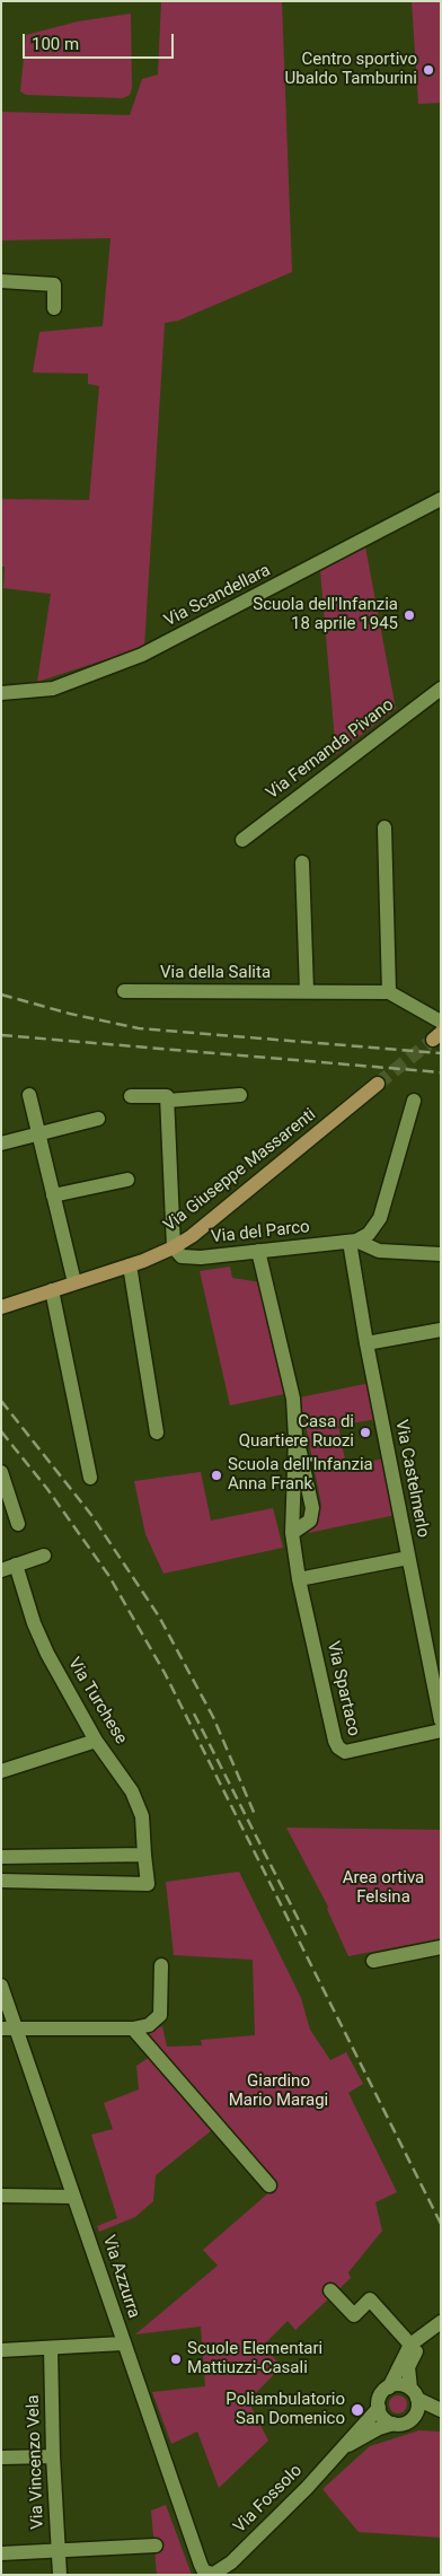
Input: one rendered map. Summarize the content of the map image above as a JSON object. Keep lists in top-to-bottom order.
{
  "streets": {
    "main road": ["Via Giuseppe Massarenti"],
    "street": [
      "Via Scandellara",
      "Via Fernanda Pivano",
      "Via della Salita",
      "Via del Parco",
      "Via Castelmerlo",
      "Via Spartaco",
      "Via Turchese",
      "Via Azzurra",
      "Via Vincenzo Vela",
      "Via Fossolo"
    ]
  },
  "crossings": [
    ["Via Giuseppe Massarenti", "Via del Parco"],
    ["Via del Parco", "Via Castelmerlo"],
    ["Via del Parco", "Via Spartaco"],
    ["Via Azzurra", "Via Fossolo"]
  ],
  "parks": ["Area ortiva Felsina", "Giardino Mario Maragi"],
  "places": [
    "Centro sportivo Ubaldo Tamburini",
    "Scuola dell'Infanzia 18 aprile 1945",
    "Casa di Quartiere Ruozi",
    "Scuola dell'Infanzia Anna Frank",
    "Scuole Elementari Mattiuzzi-Casali",
    "Poliambulatorio San Domenico"
  ],
  "scale_bar": "100 m"
}
